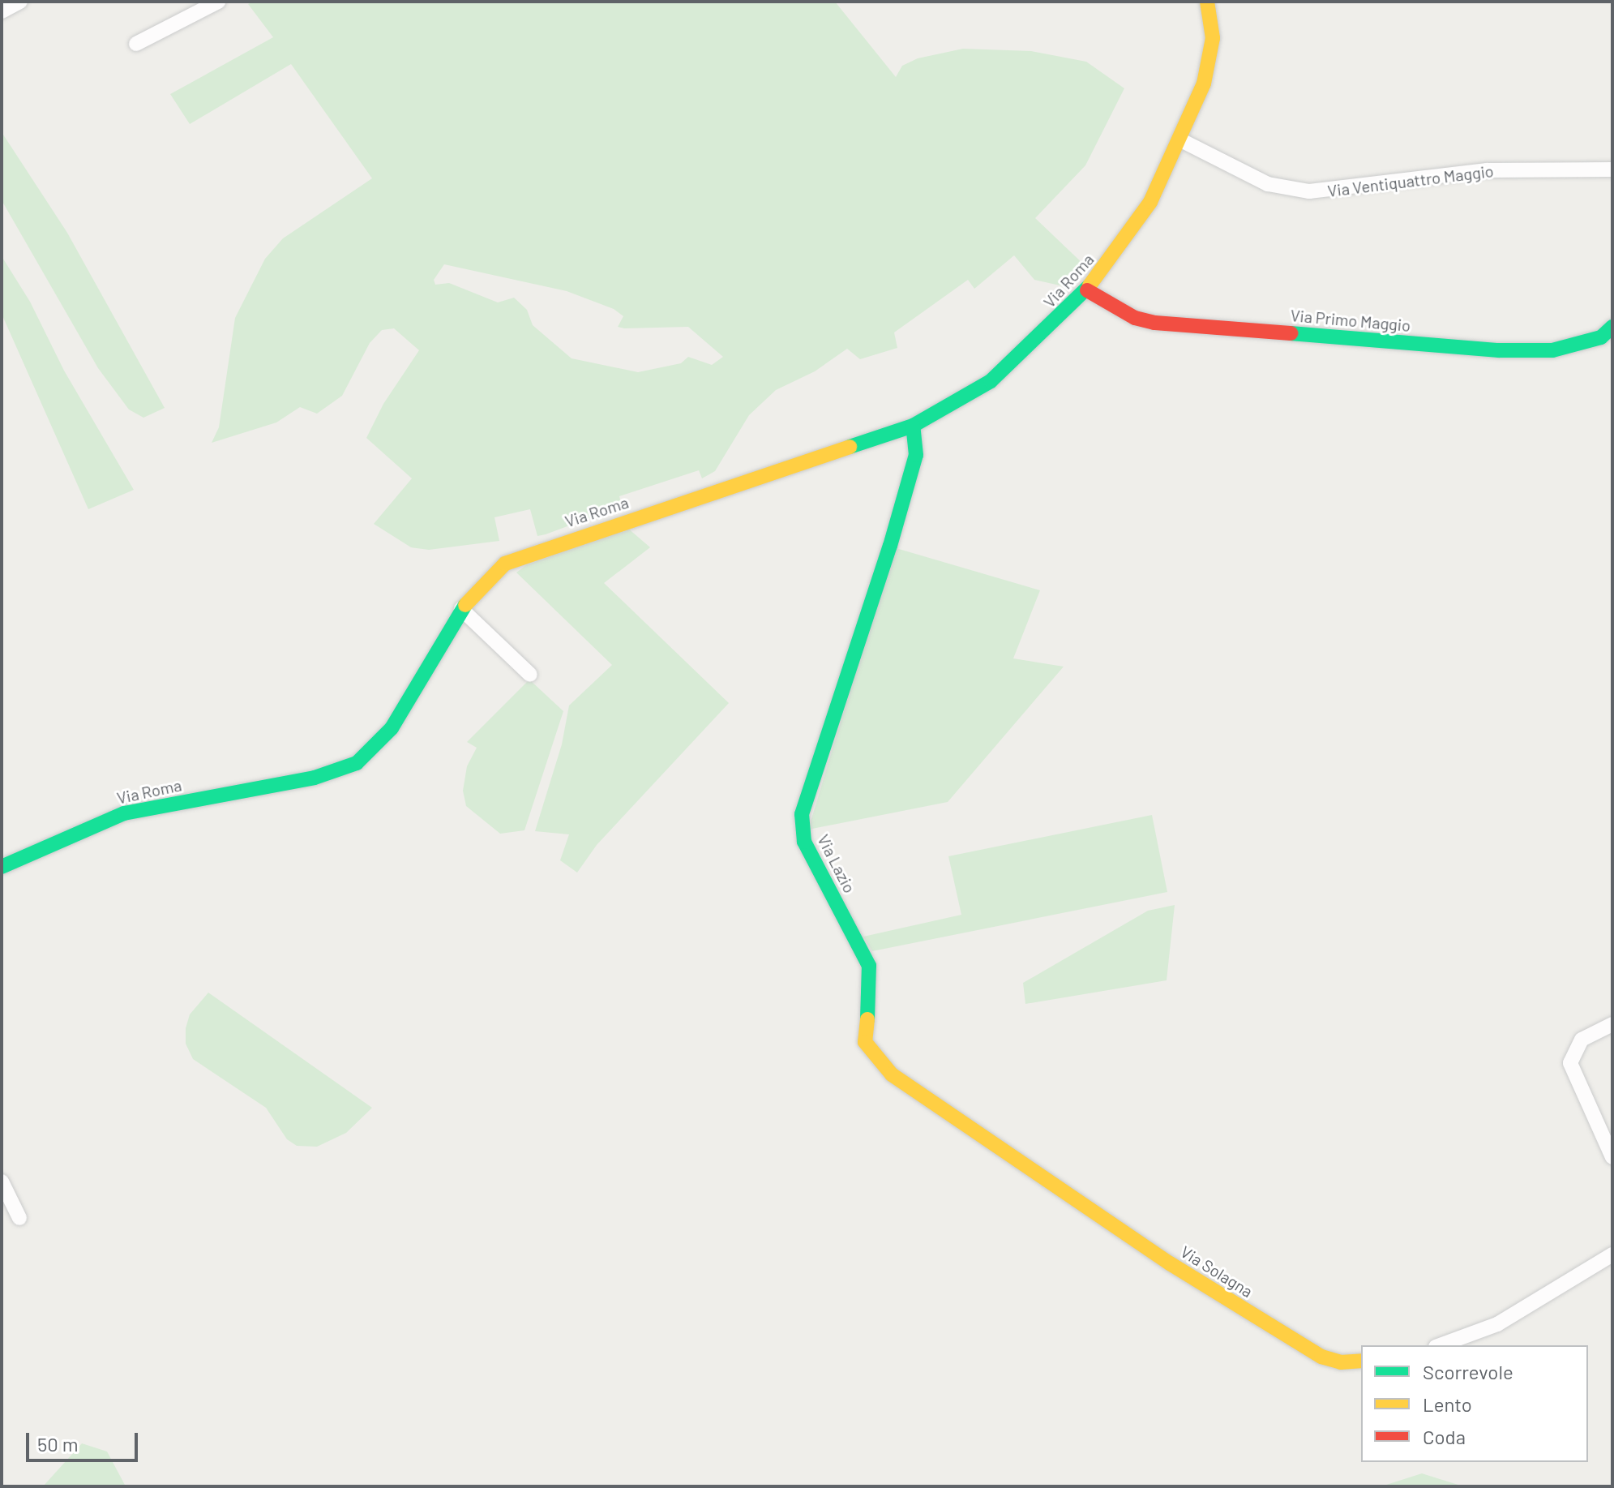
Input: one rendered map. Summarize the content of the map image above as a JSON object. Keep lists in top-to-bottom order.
{
  "streets": {
    "street": [
      "Via Ventiquattro Maggio",
      "Via Roma",
      "Via Primo Maggio",
      "Via Lazio",
      "Via Solagna"
    ]
  },
  "crossings": [
    ["Via Ventiquattro Maggio", "Via Roma"],
    ["Via Roma", "Via Primo Maggio"],
    ["Via Roma", "Via Lazio"],
    ["Via Lazio", "Via Solagna"]
  ],
  "legend": ["Scorrevole", "Lento", "Coda"],
  "scale_bar": "50 m"
}
